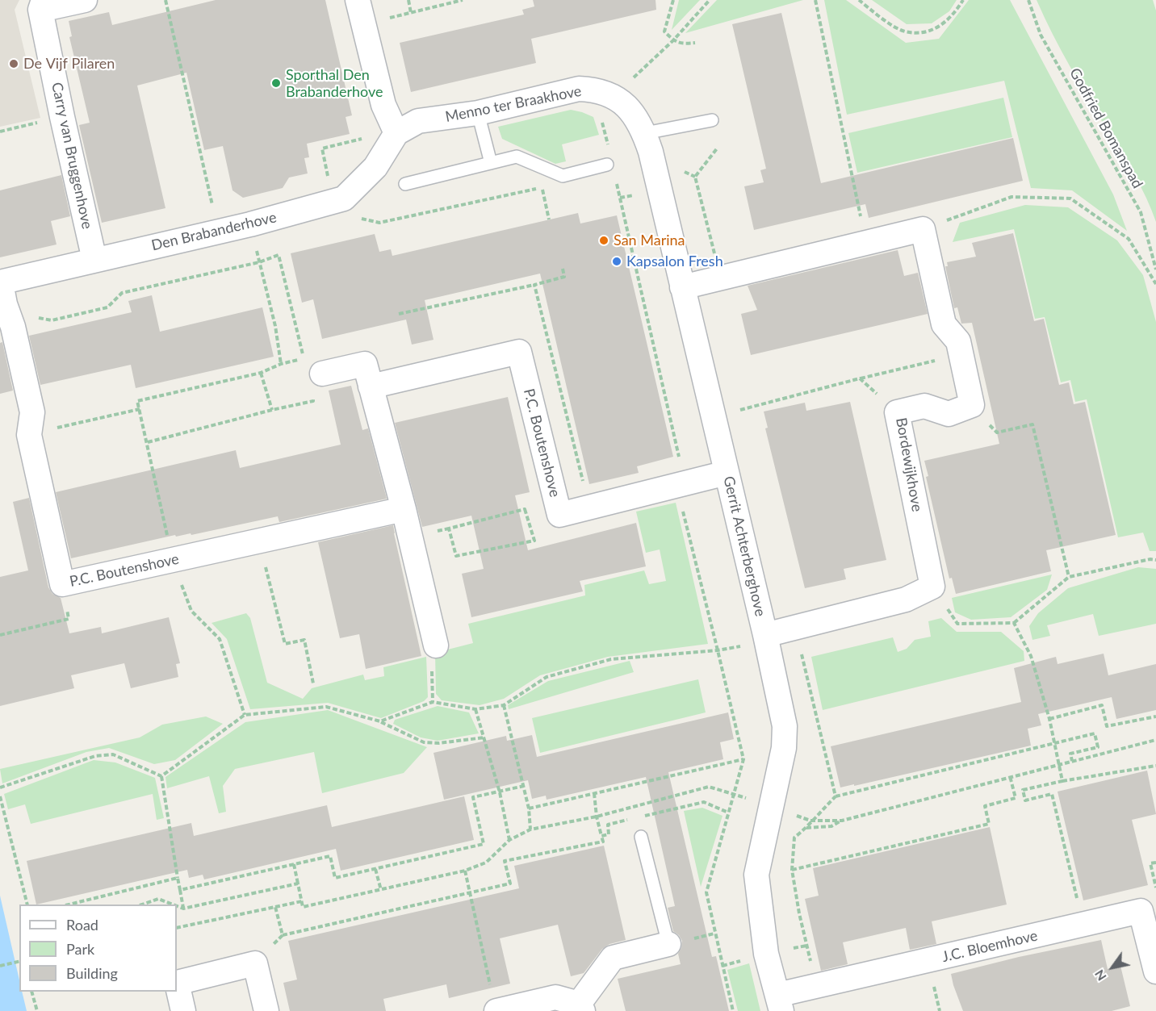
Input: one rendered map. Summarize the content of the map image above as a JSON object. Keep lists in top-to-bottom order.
{
  "streets": {
    "street": [
      "Menno ter Braakhove",
      "Carry van Bruggenhove",
      "Den Brabanderhove",
      "P.C. Boutenshove",
      "Bordewijkhove",
      "Gerrit Achterberghove",
      "J.C. Bloemhove"
    ],
    "path": ["Godfried Bomanspad"]
  },
  "crossings": [
    ["Menno ter Braakhove", "Den Brabanderhove"],
    ["Menno ter Braakhove", "Gerrit Achterberghove"],
    ["Carry van Bruggenhove", "Den Brabanderhove"],
    ["Den Brabanderhove", "P.C. Boutenshove"],
    ["P.C. Boutenshove", "Gerrit Achterberghove"],
    ["Gerrit Achterberghove", "J.C. Bloemhove"]
  ],
  "places": [
    "De Vijf Pilaren",
    "Sporthal Den Brabanderhove",
    "San Marina",
    "Kapsalon Fresh"
  ],
  "legend": ["Road", "Park", "Building"],
  "north": "bottom left"
}
